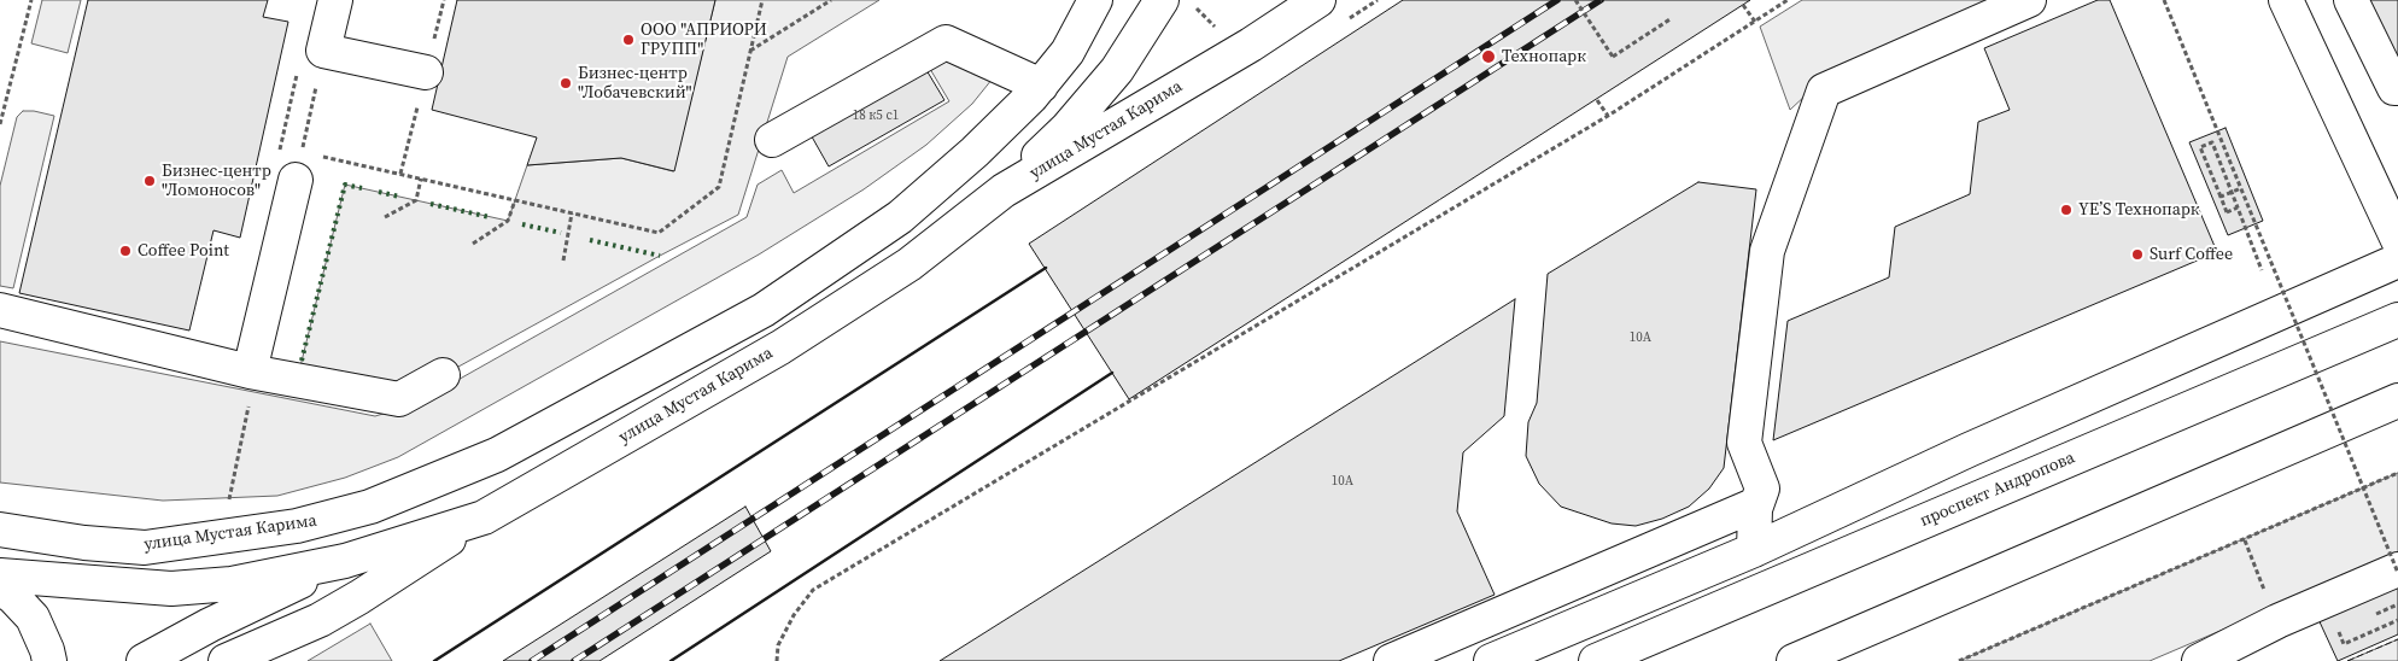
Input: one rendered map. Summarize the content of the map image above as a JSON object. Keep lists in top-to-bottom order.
{
  "streets": {
    "street": ["улица Мустая Карима", "проспект Андропова"]
  },
  "places": [
    "ООО \"АПРИОРИ ГРУПП\"",
    "Технопарк",
    "Бизнес-центр \"Лобачевский\"",
    "Бизнес-центр \"Ломоносов\"",
    "YE’S Технопарк",
    "Coffee Point",
    "Surf Coffee"
  ],
  "house_numbers": ["18 к5 с1", "10А", "10А"]
}
